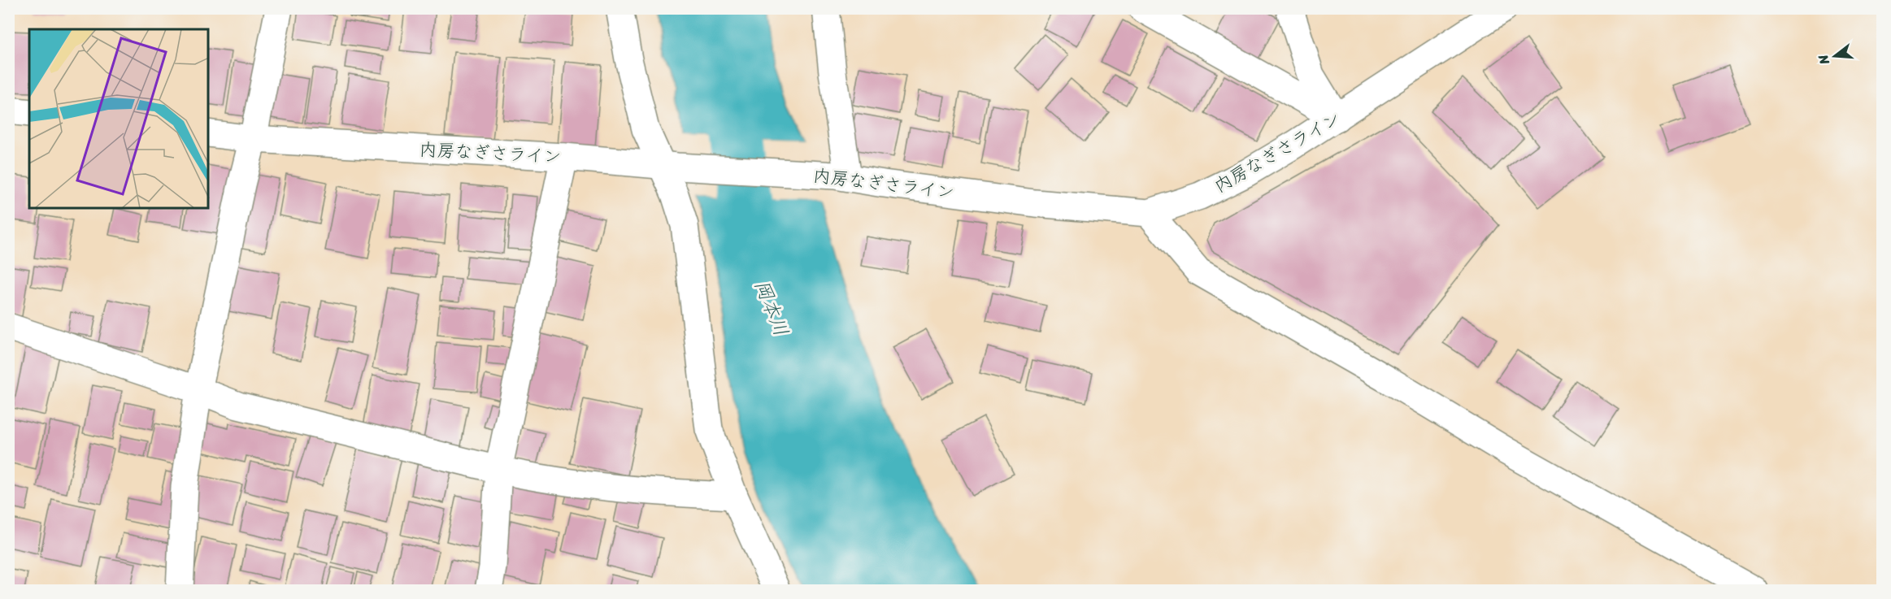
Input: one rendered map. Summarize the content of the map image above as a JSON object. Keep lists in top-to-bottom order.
{
  "streets": {
    "main road": ["内房なぎさライン"]
  },
  "water": ["岡本川"],
  "north": "left"
}
